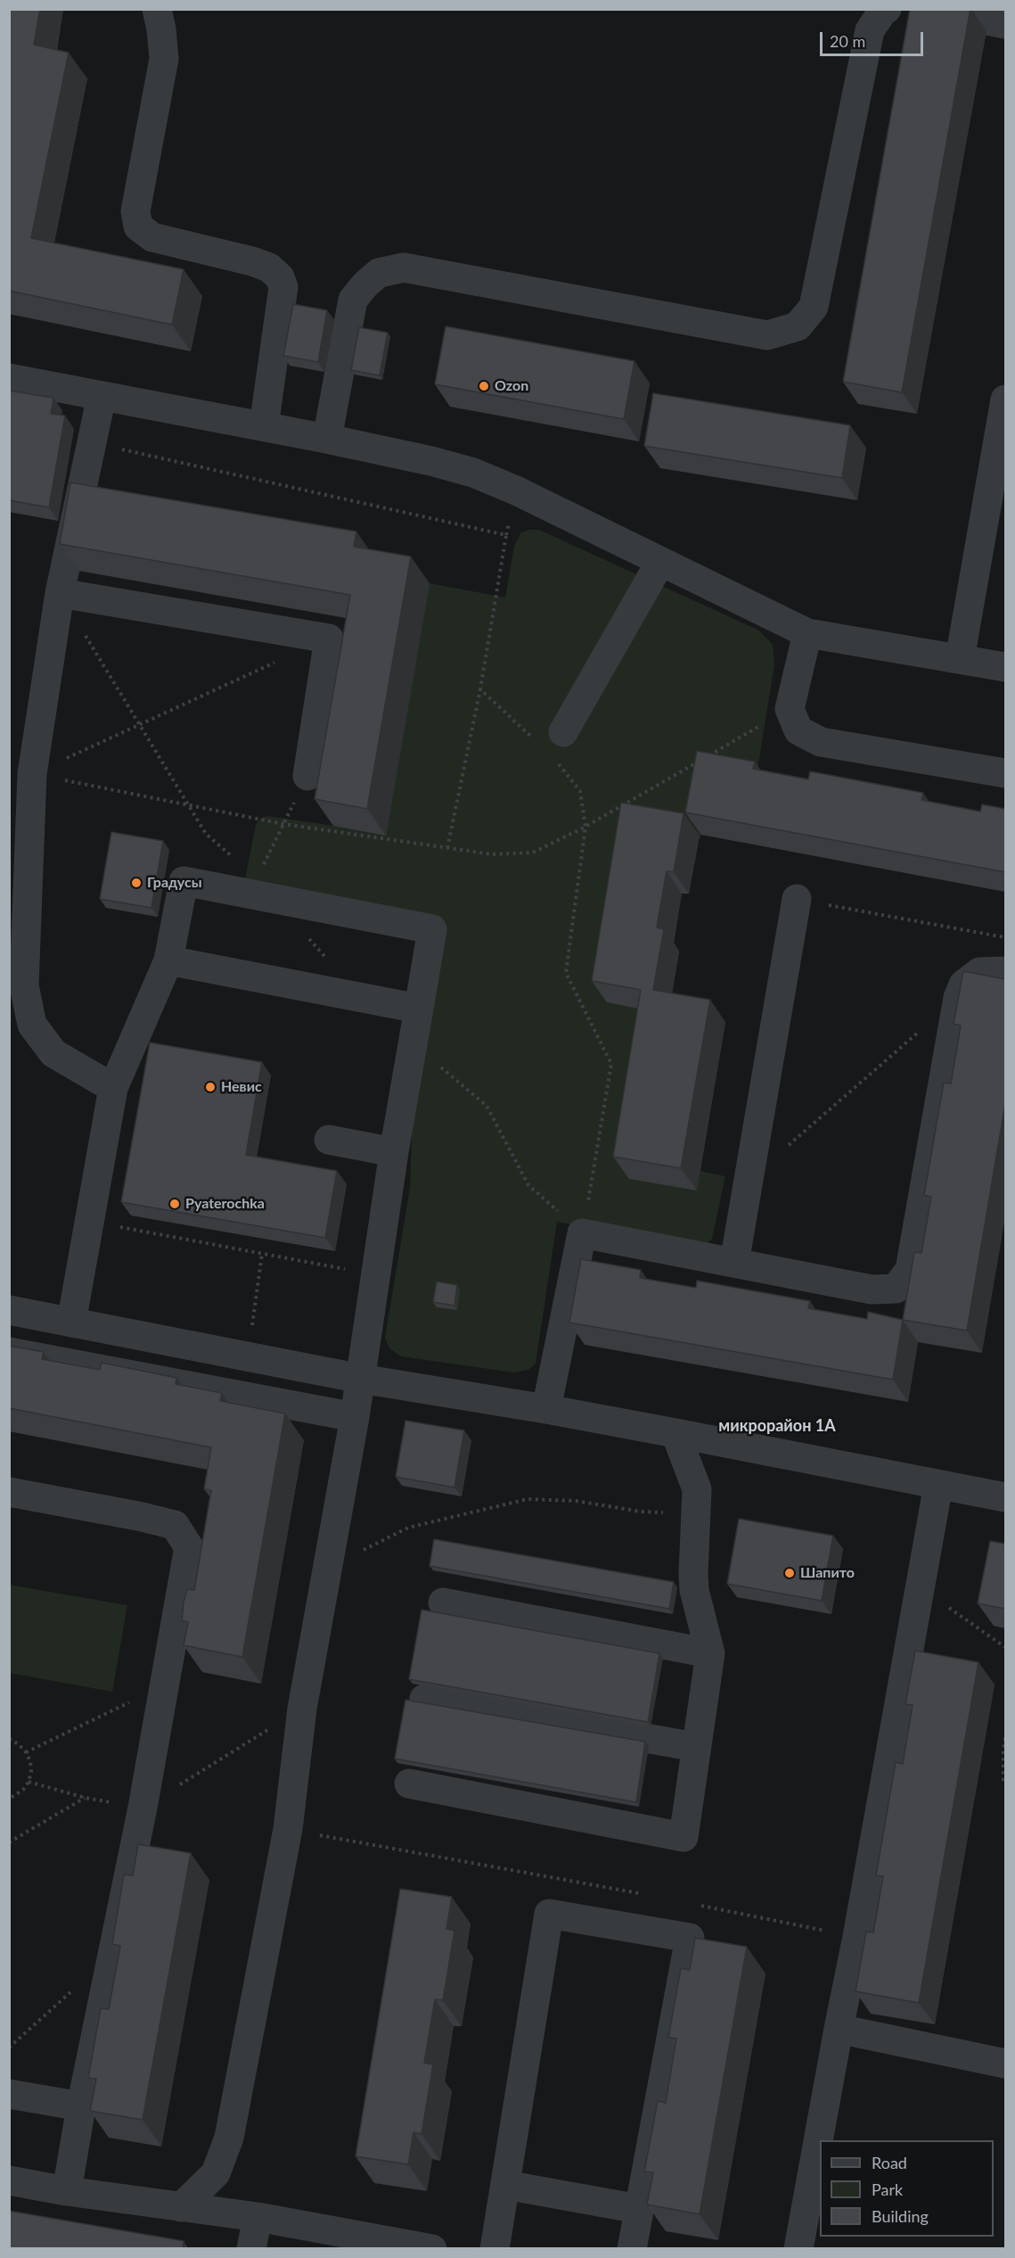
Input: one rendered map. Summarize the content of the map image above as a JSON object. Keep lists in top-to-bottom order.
{
  "districts": ["микрорайон 1А"],
  "places": [
    "Ozon",
    "Градусы",
    "Невис",
    "Pyaterochka",
    "Шапито"
  ],
  "legend": ["Road", "Park", "Building"],
  "scale_bar": "20 m"
}
